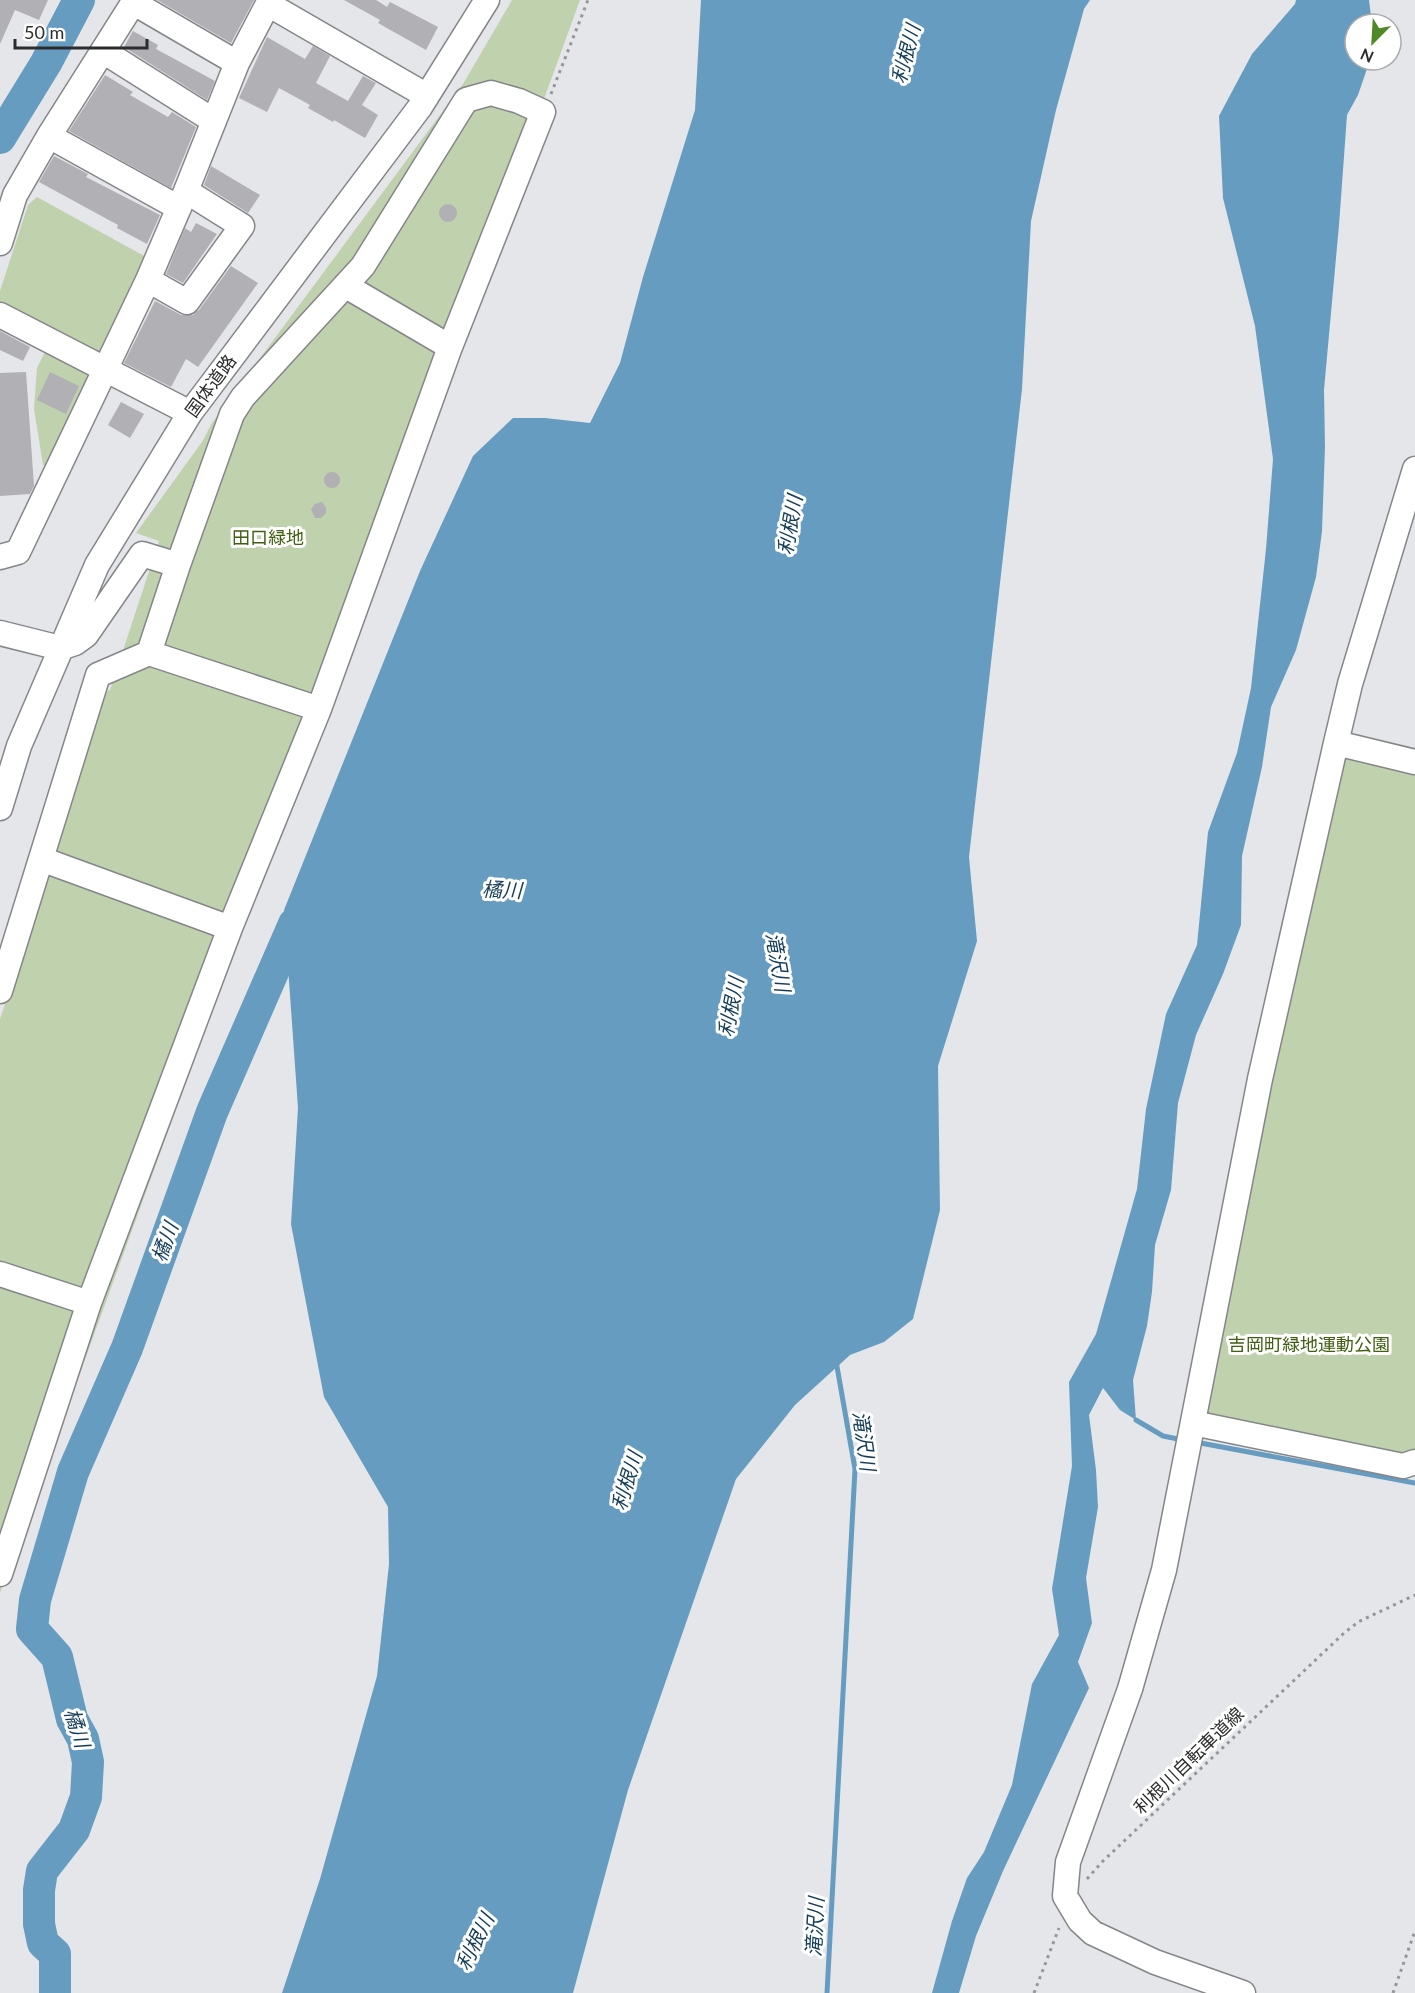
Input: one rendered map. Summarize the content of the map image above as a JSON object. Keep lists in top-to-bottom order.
{
  "streets": {
    "street": ["国体道路"],
    "path": ["利根川自転車道線"]
  },
  "water": ["利根川", "橘川", "滝沢川"],
  "parks": ["田口緑地", "吉岡町緑地運動公園"],
  "scale_bar": "50 m",
  "north": "bottom left"
}
